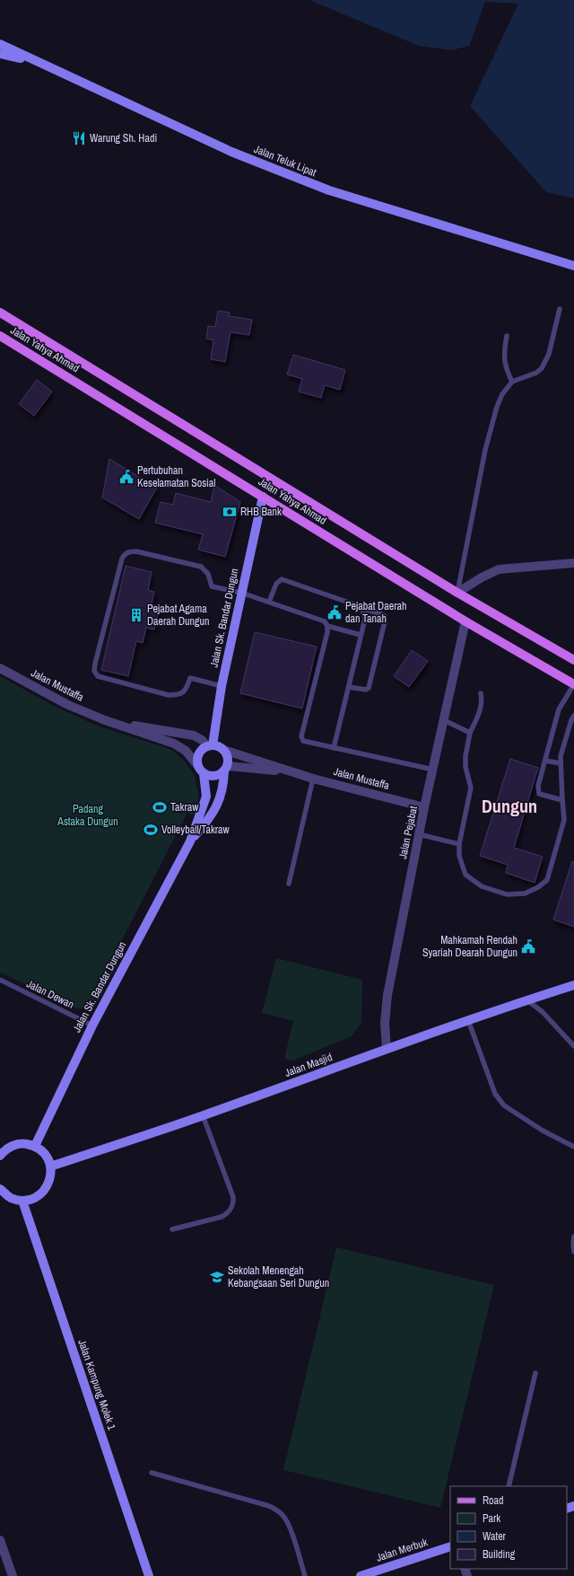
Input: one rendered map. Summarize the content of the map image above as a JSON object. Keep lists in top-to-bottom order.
{
  "streets": {
    "main road": ["Jalan Yahya Ahmad"],
    "street": [
      "Jalan Teluk Lipat",
      "Jalan Sk. Bandar Dungun",
      "Jalan Mustaffa",
      "Jalan Pejabat",
      "Jalan Masjid",
      "Jalan Kampung Molek 1",
      "Jalan Merbuk"
    ],
    "lane": ["Jalan Dewan"]
  },
  "crossings": [
    ["Jalan Yahya Ahmad", "Jalan Sk. Bandar Dungun"],
    ["Jalan Yahya Ahmad", "Jalan Pejabat"],
    ["Jalan Sk. Bandar Dungun", "Jalan Mustaffa"],
    ["Jalan Sk. Bandar Dungun", "Jalan Dewan"],
    ["Jalan Mustaffa", "Jalan Pejabat"],
    ["Jalan Pejabat", "Jalan Masjid"]
  ],
  "districts": ["Dungun"],
  "parks": ["Padang Astaka Dungun"],
  "places": {
    "restaurant": ["Warung Sh. Hadi"],
    "public building": ["Pertubuhan Keselamatan Sosial", "Pejabat Daerah dan Tanah", "Mahkamah Rendah Syariah Dearah Dungun"],
    "bank": ["RHB Bank"],
    "building": ["Pejabat Agama Daerah Dungun"],
    "sports": ["Takraw", "Volleyball/Takraw"],
    "school or university": ["Sekolah Menengah Kebangsaan Seri Dungun"]
  },
  "legend": [
    "Road",
    "Park",
    "Water",
    "Building"
  ]
}
